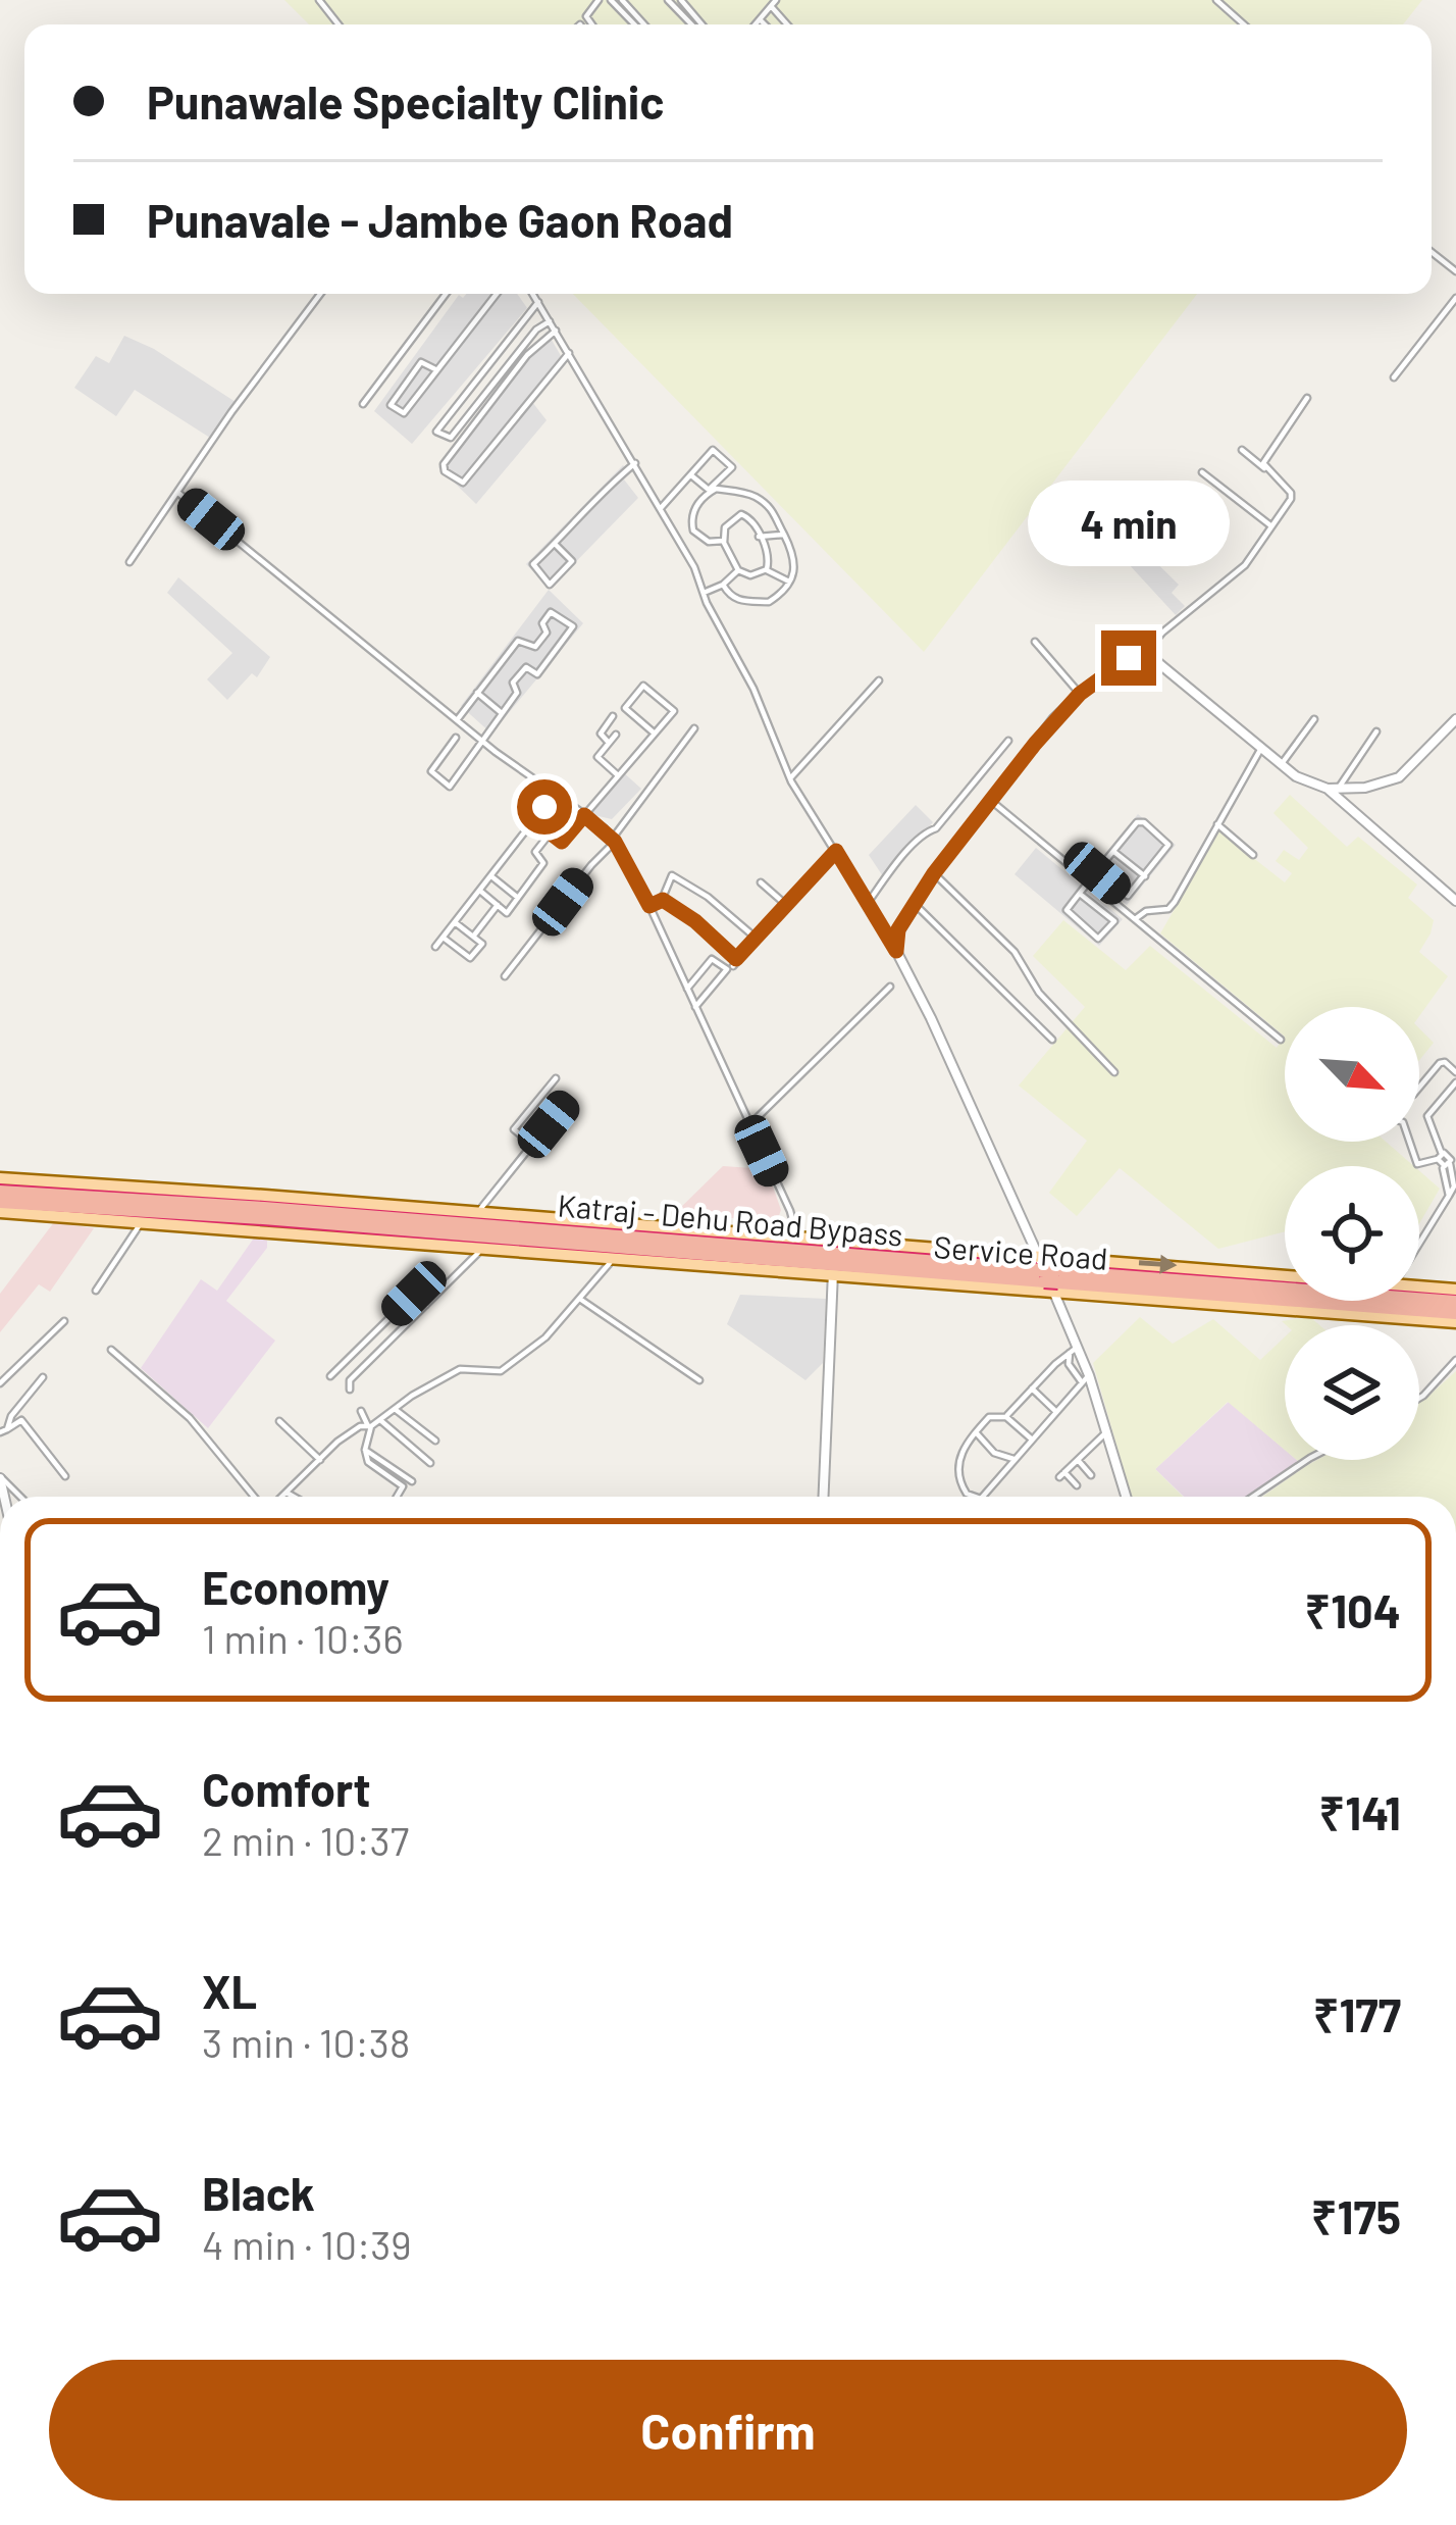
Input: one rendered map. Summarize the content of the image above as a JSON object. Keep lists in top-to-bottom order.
{
  "streets": {
    "highway": ["Katraj - Dehu Road Bypass"],
    "main road": ["Service Road"]
  },
  "crossings": [
    ["Katraj - Dehu Road Bypass", "Service Road"]
  ],
  "north": "bottom right",
  "page": {
    "banner": ["Punawale Specialty Clinic", "Punavale - Jambe Gaon Road"],
    "bubble": "4 min",
    "list": [
      {
        "name": "Economy",
        "note": "1 min · 10:36",
        "value": "₹104"
      },
      {
        "name": "Comfort",
        "note": "2 min · 10:37",
        "value": "₹141"
      },
      {
        "name": "XL",
        "note": "3 min · 10:38",
        "value": "₹177"
      },
      {
        "name": "Black",
        "note": "4 min · 10:39",
        "value": "₹175"
      }
    ],
    "buttons": "Confirm"
  }
}
